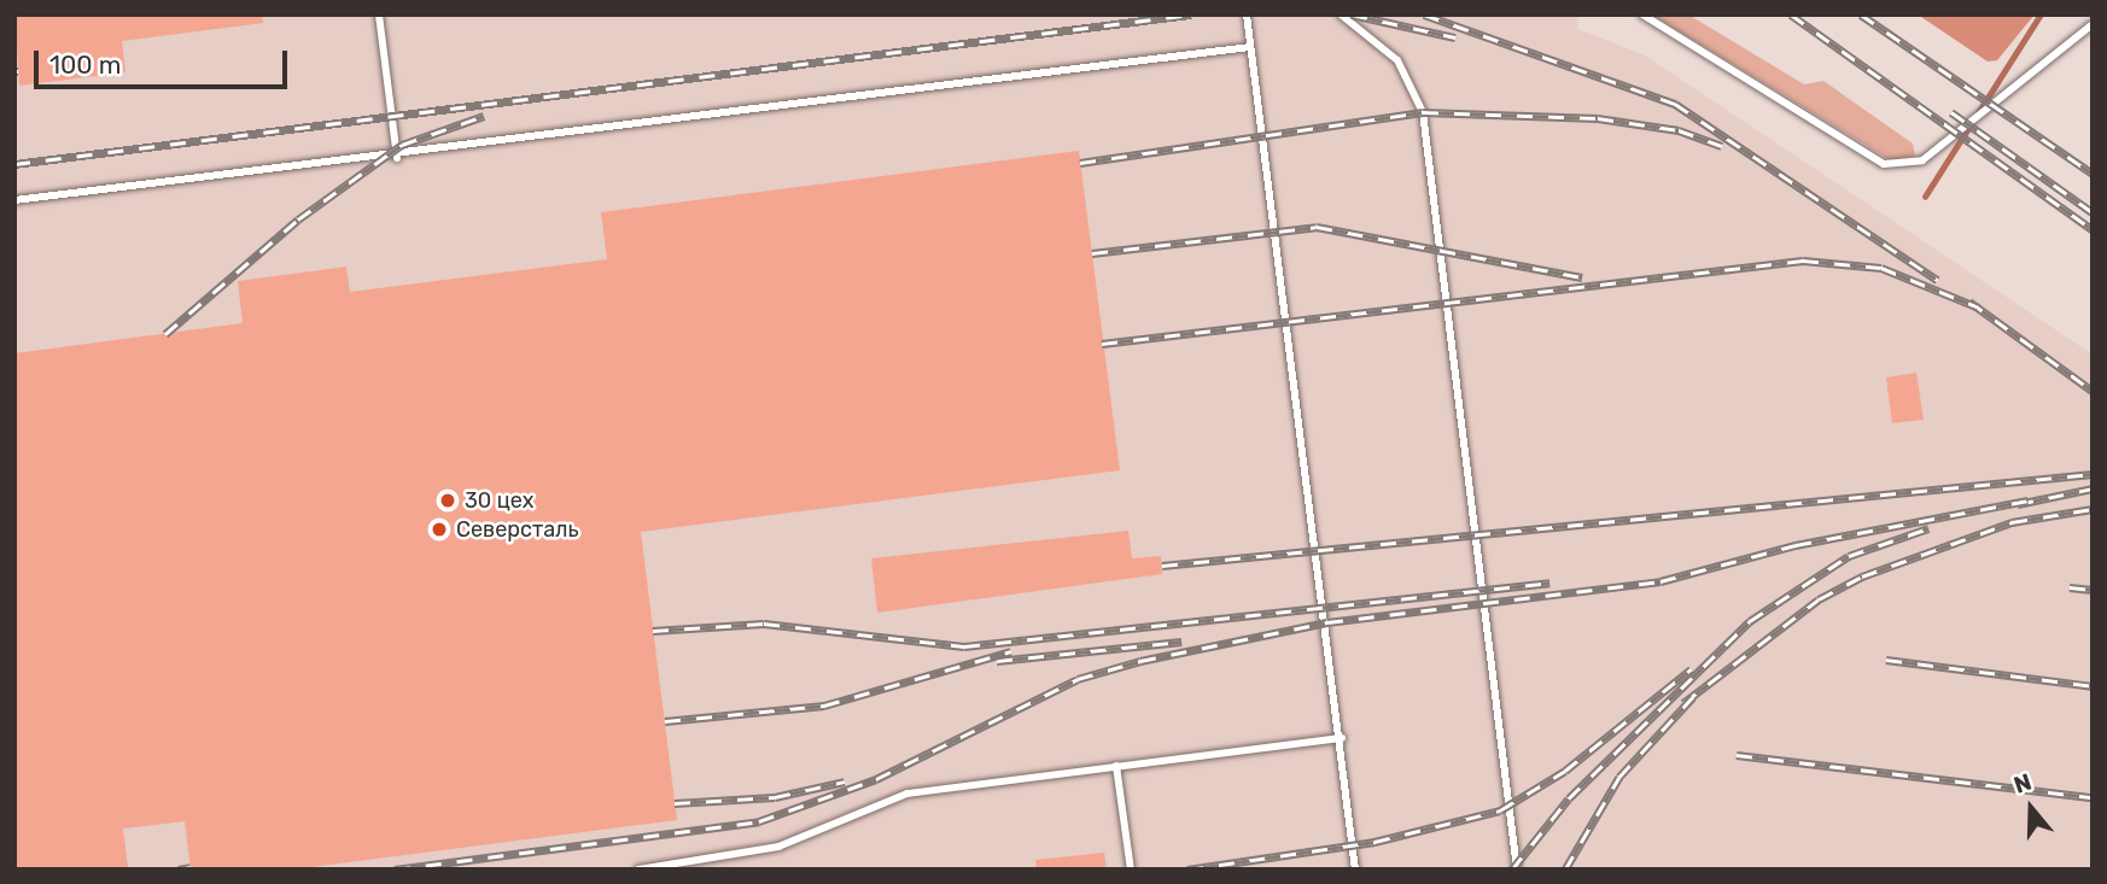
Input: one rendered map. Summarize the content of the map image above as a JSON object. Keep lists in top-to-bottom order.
{
  "places": ["30 цех", "Северсталь"],
  "scale_bar": "100 m",
  "north": "top"
}
